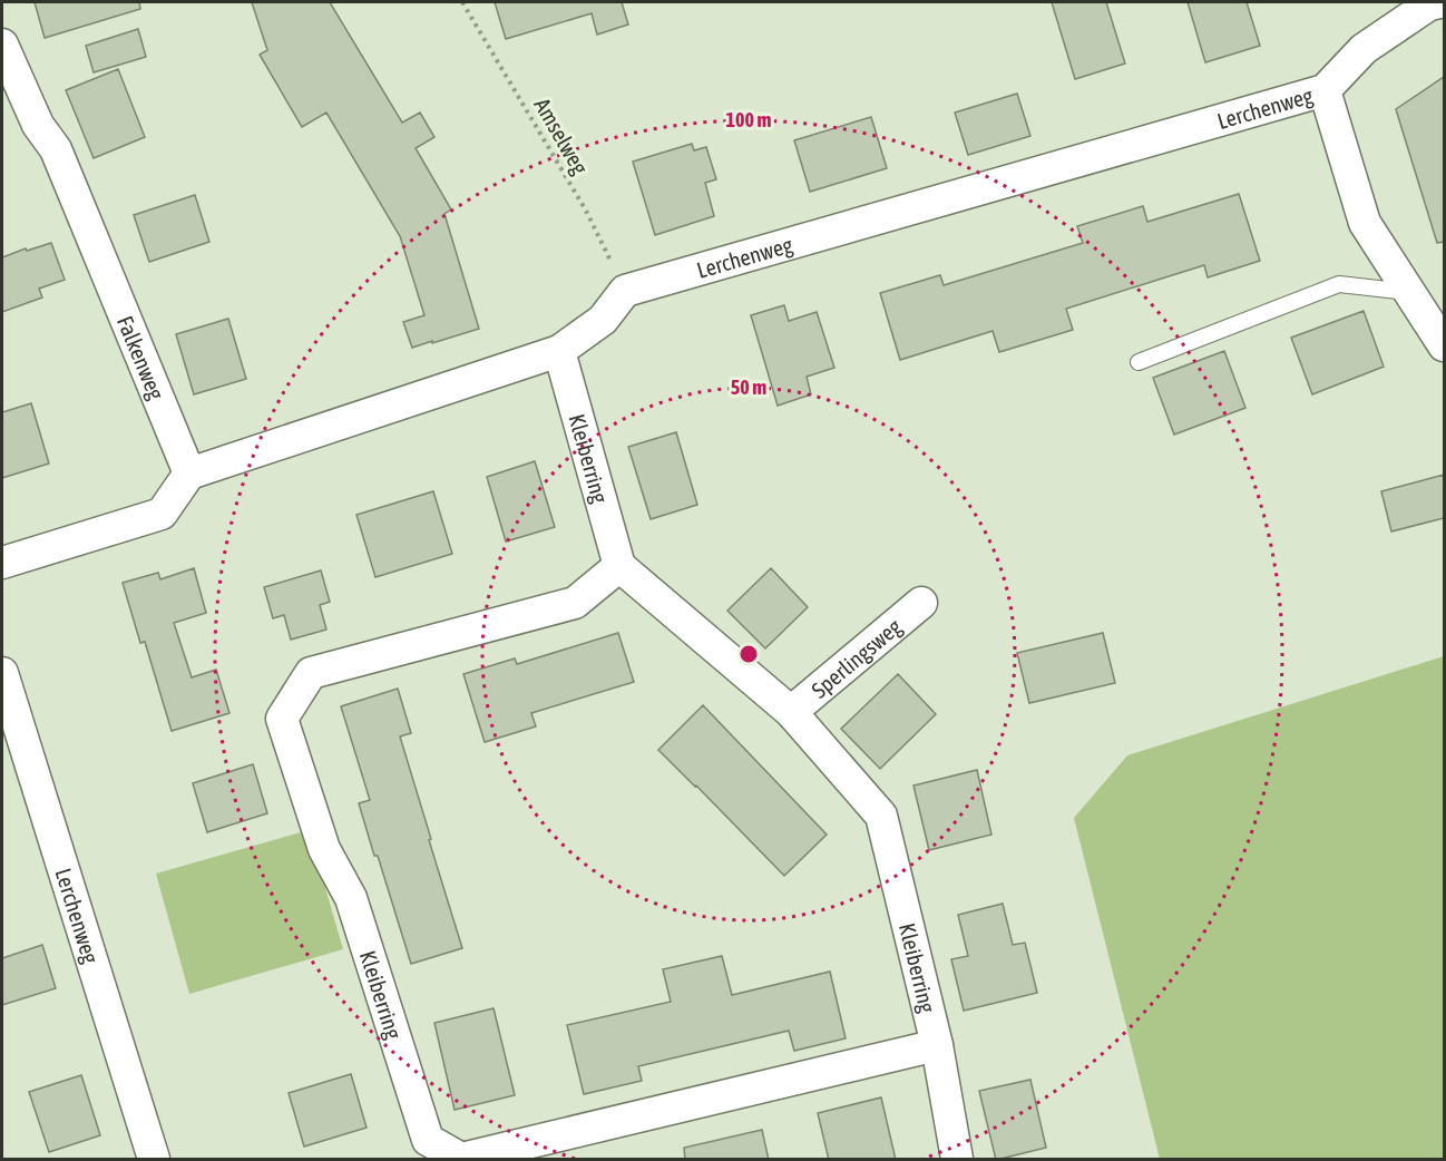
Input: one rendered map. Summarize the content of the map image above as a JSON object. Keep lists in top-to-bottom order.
{
  "streets": {
    "street": [
      "Lerchenweg",
      "Falkenweg",
      "Kleiberring",
      "Sperlingsweg"
    ],
    "path": ["Amselweg"]
  },
  "crossings": [
    ["Lerchenweg", "Amselweg"],
    ["Kleiberring", "Sperlingsweg"]
  ],
  "rings": ["100 m", "50 m"]
}
